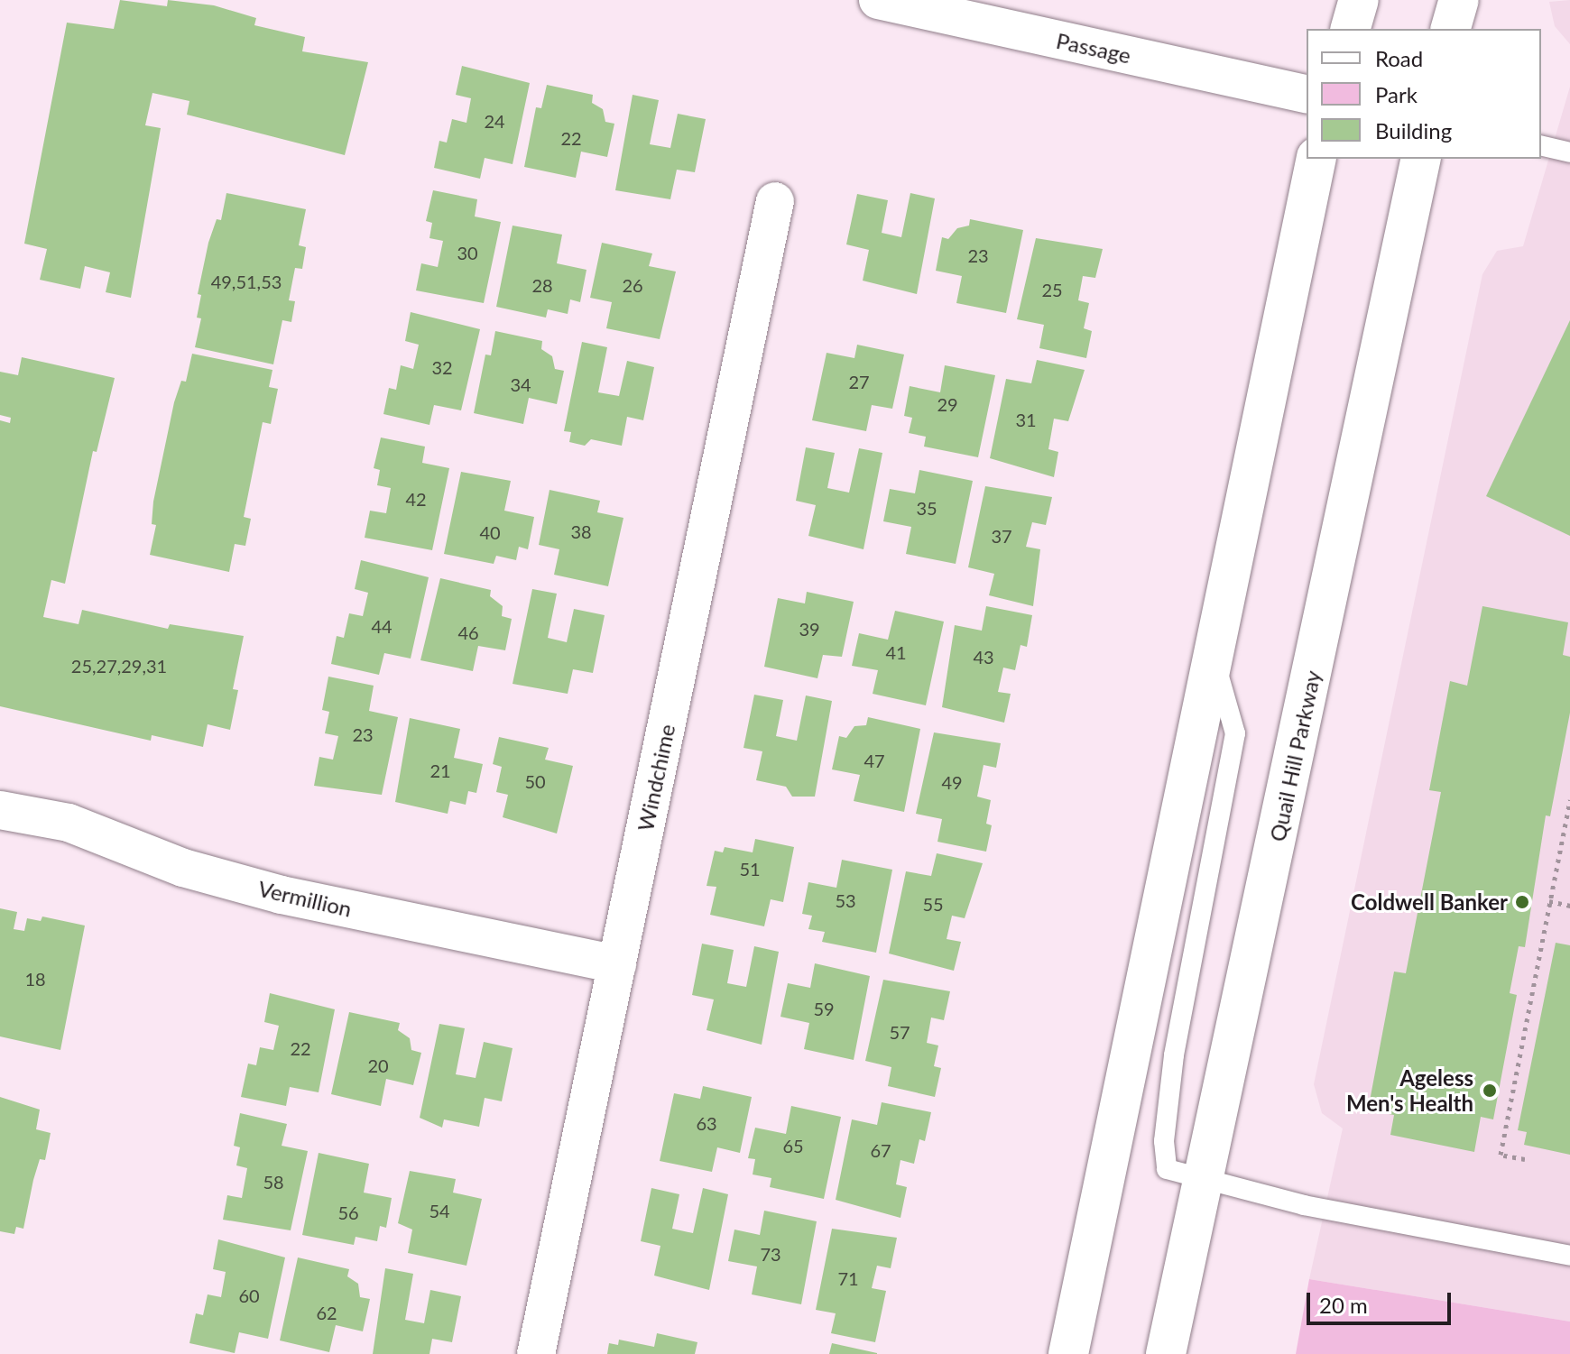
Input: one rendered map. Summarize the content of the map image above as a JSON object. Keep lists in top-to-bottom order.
{
  "streets": {
    "main road": ["Quail Hill Parkway"],
    "street": ["Passage", "Windchime", "Vermillion"]
  },
  "crossings": [
    ["Windchime", "Vermillion"]
  ],
  "places": ["Coldwell Banker", "Ageless Men's Health"],
  "house_numbers": [
    "24",
    "22",
    "30",
    "23",
    "49,51,53",
    "28",
    "26",
    "25",
    "32",
    "27",
    "34",
    "29",
    "31",
    "42",
    "35",
    "38",
    "40",
    "37",
    "44",
    "39",
    "46",
    "41",
    "43",
    "25,27,29,31",
    "23",
    "47",
    "21",
    "50",
    "49",
    "51",
    "53",
    "55",
    "18",
    "59",
    "57",
    "22",
    "20",
    "63",
    "65",
    "67",
    "58",
    "54",
    "56",
    "73",
    "71",
    "60",
    "62"
  ],
  "legend": ["Road", "Park", "Building"],
  "scale_bar": "20 m"
}
